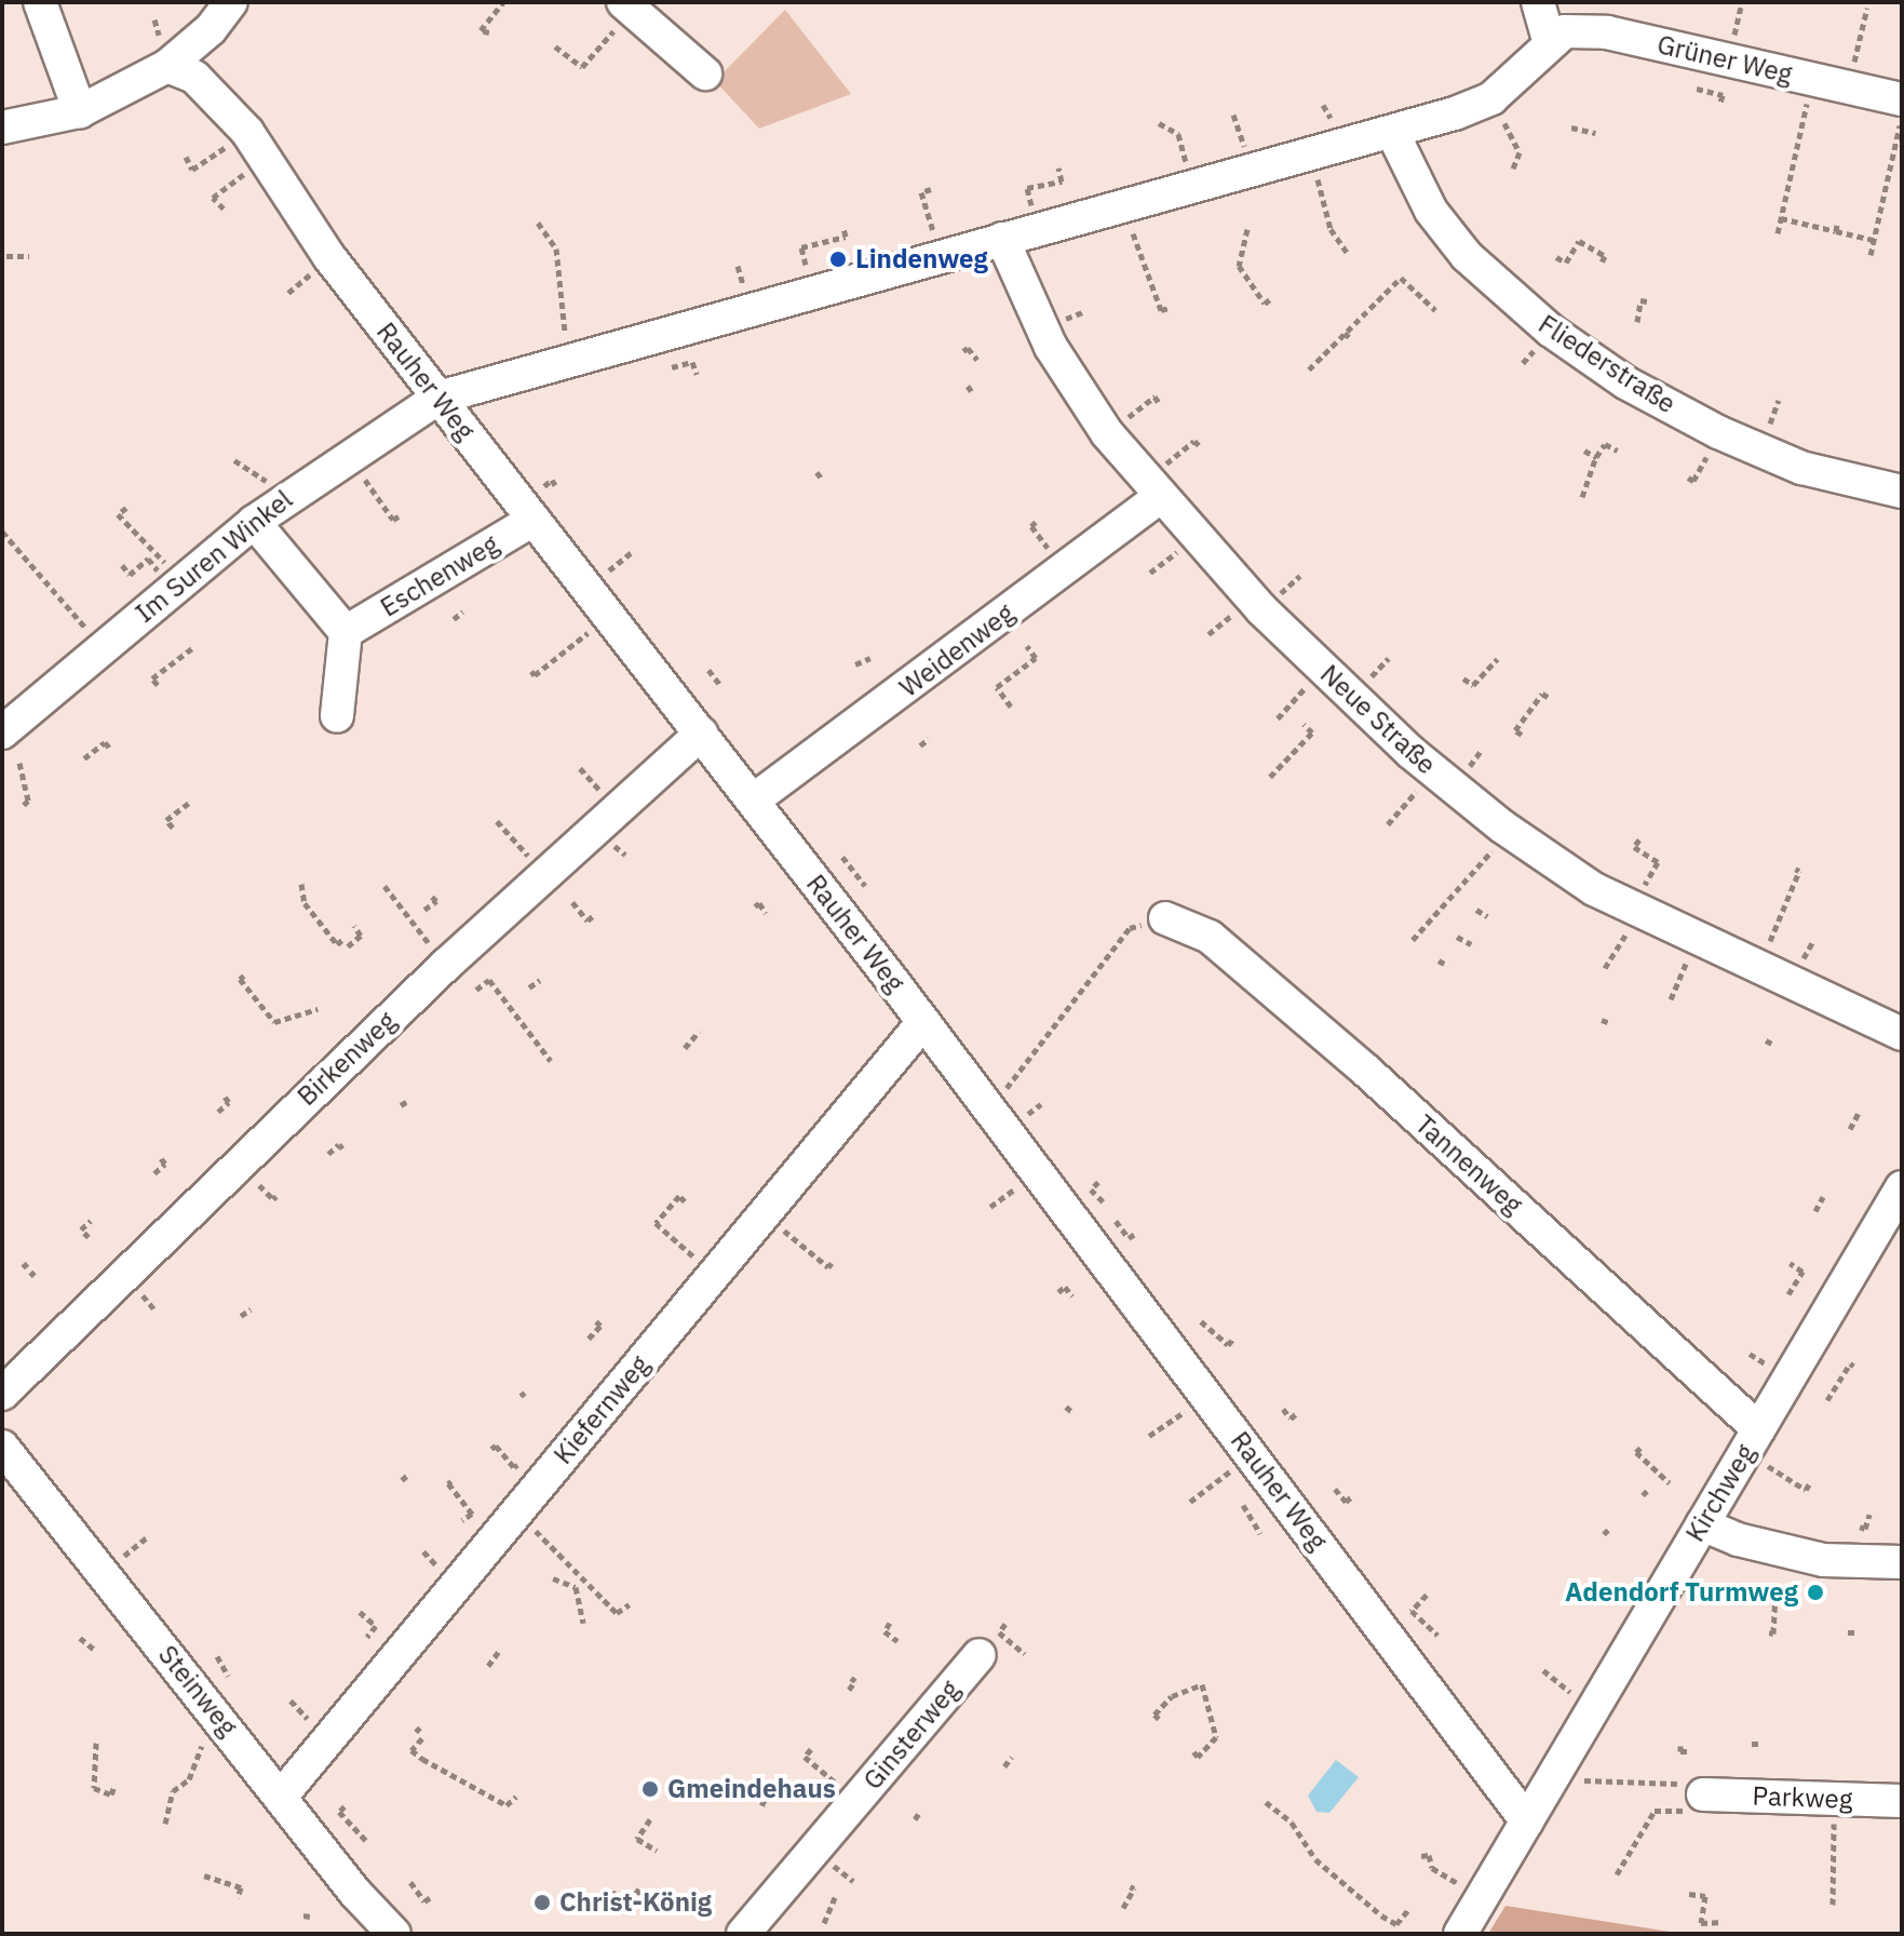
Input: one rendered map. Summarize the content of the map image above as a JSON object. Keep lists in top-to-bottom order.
{
  "streets": {
    "street": [
      "Grüner Weg",
      "Fliederstraße",
      "Rauher Weg",
      "Im Suren Winkel",
      "Eschenweg",
      "Weidenweg",
      "Neue Straße",
      "Birkenweg",
      "Tannenweg",
      "Kiefernweg",
      "Kirchweg",
      "Steinweg",
      "Ginsterweg",
      "Parkweg"
    ]
  },
  "crossings": [
    ["Rauher Weg", "Im Suren Winkel"],
    ["Rauher Weg", "Eschenweg"],
    ["Rauher Weg", "Weidenweg"],
    ["Rauher Weg", "Birkenweg"],
    ["Rauher Weg", "Kiefernweg"],
    ["Rauher Weg", "Kirchweg"],
    ["Weidenweg", "Neue Straße"],
    ["Tannenweg", "Kirchweg"],
    ["Kiefernweg", "Steinweg"]
  ],
  "places": [
    "Lindenweg",
    "Adendorf Turmweg",
    "Gmeindehaus",
    "Christ-König"
  ]
}
